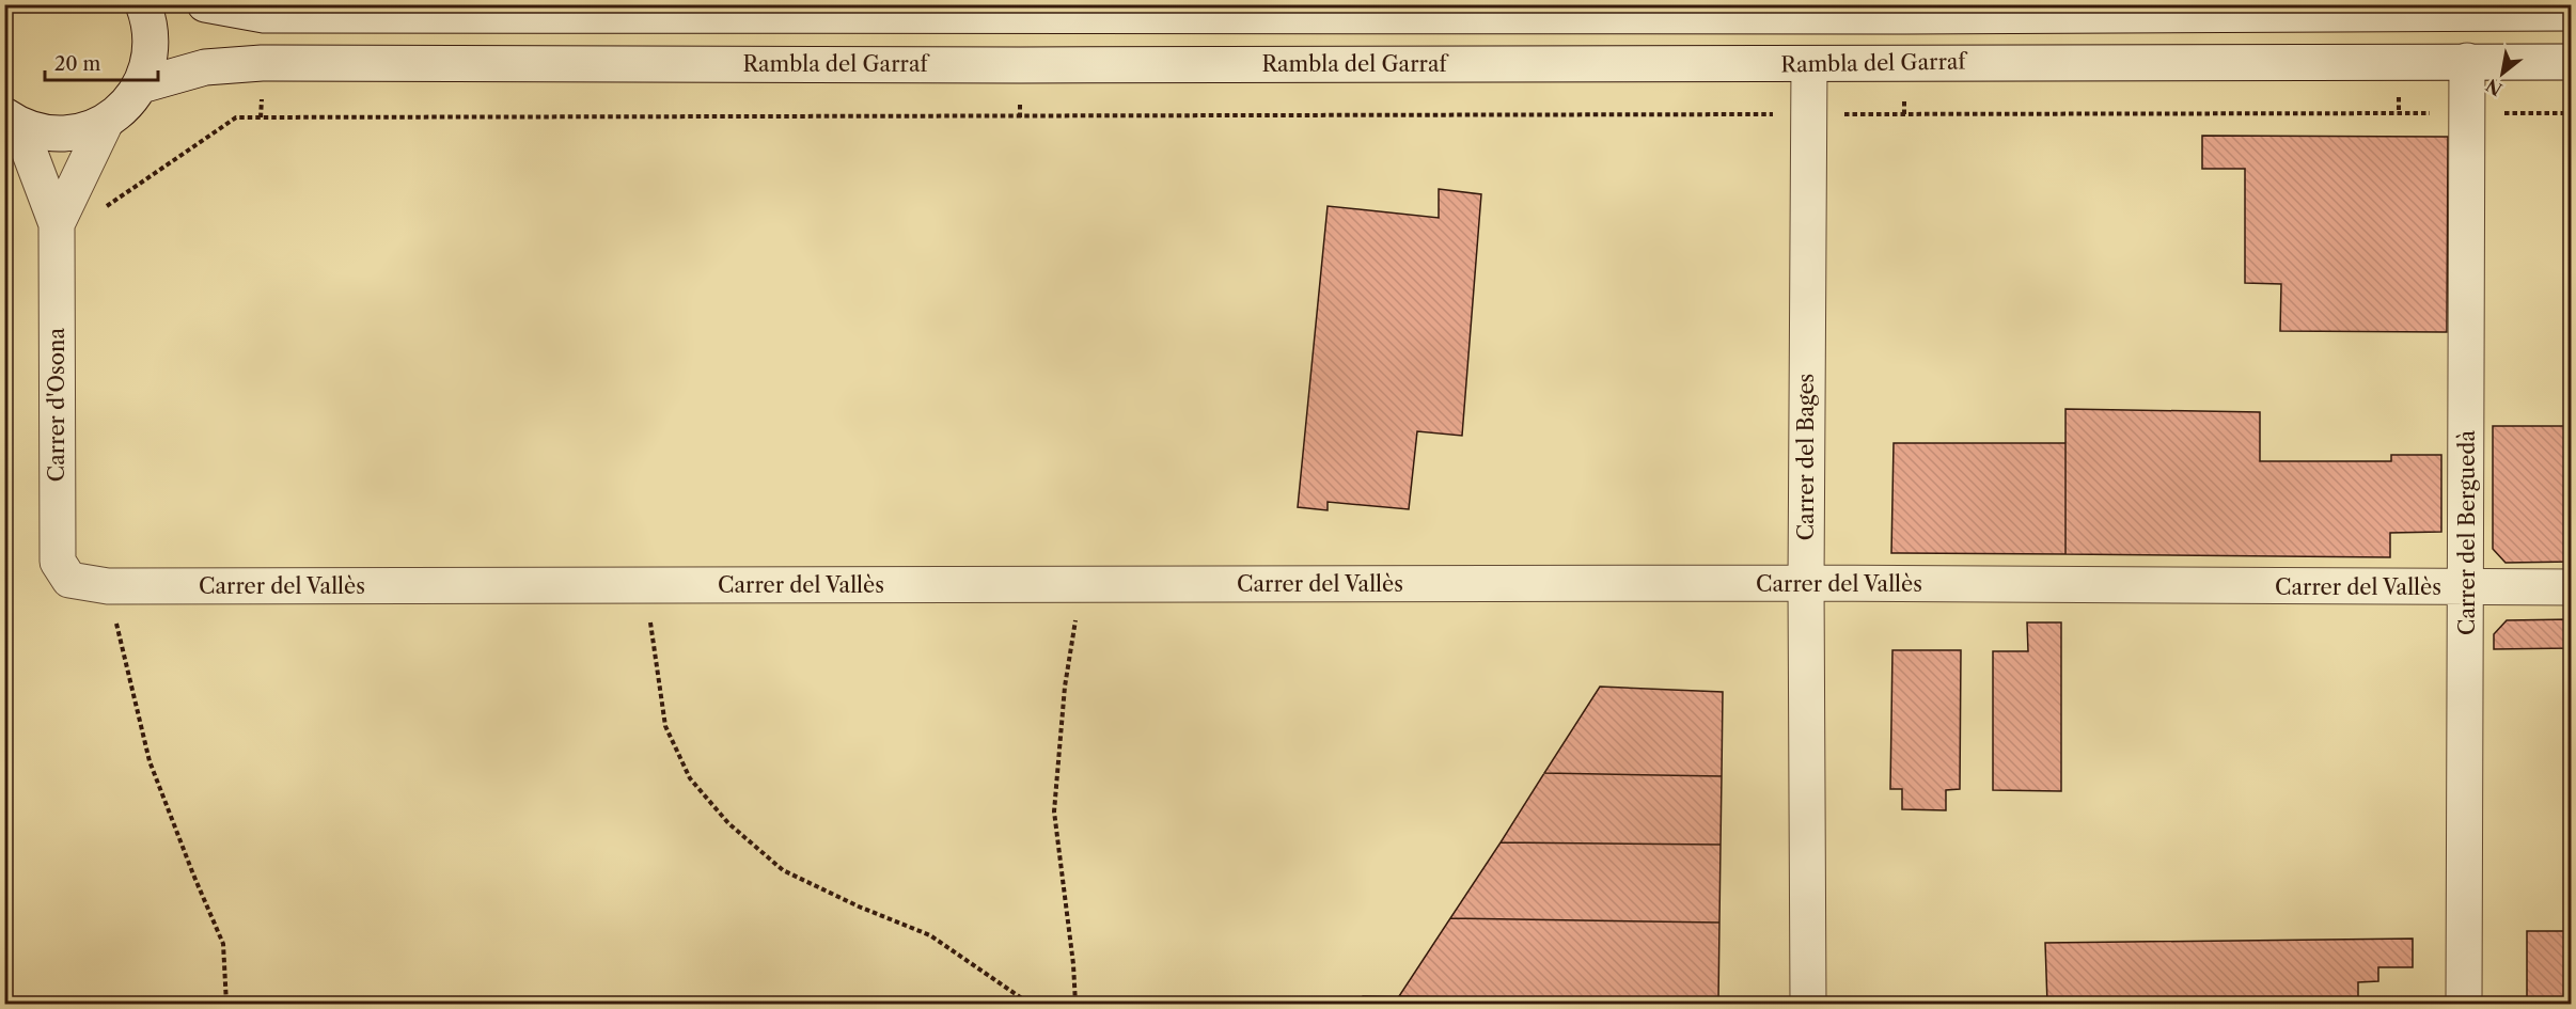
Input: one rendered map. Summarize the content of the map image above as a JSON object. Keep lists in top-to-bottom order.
{
  "streets": {
    "street": [
      "Rambla del Garraf",
      "Carrer d'Osona",
      "Carrer del Bages",
      "Carrer del Berguedà",
      "Carrer del Vallès"
    ]
  },
  "crossings": [
    ["Rambla del Garraf", "Carrer del Bages"],
    ["Rambla del Garraf", "Carrer del Berguedà"],
    ["Carrer d'Osona", "Carrer del Vallès"],
    ["Carrer del Bages", "Carrer del Vallès"],
    ["Carrer del Berguedà", "Carrer del Vallès"]
  ],
  "scale_bar": "20 m",
  "north": "bottom left"
}
